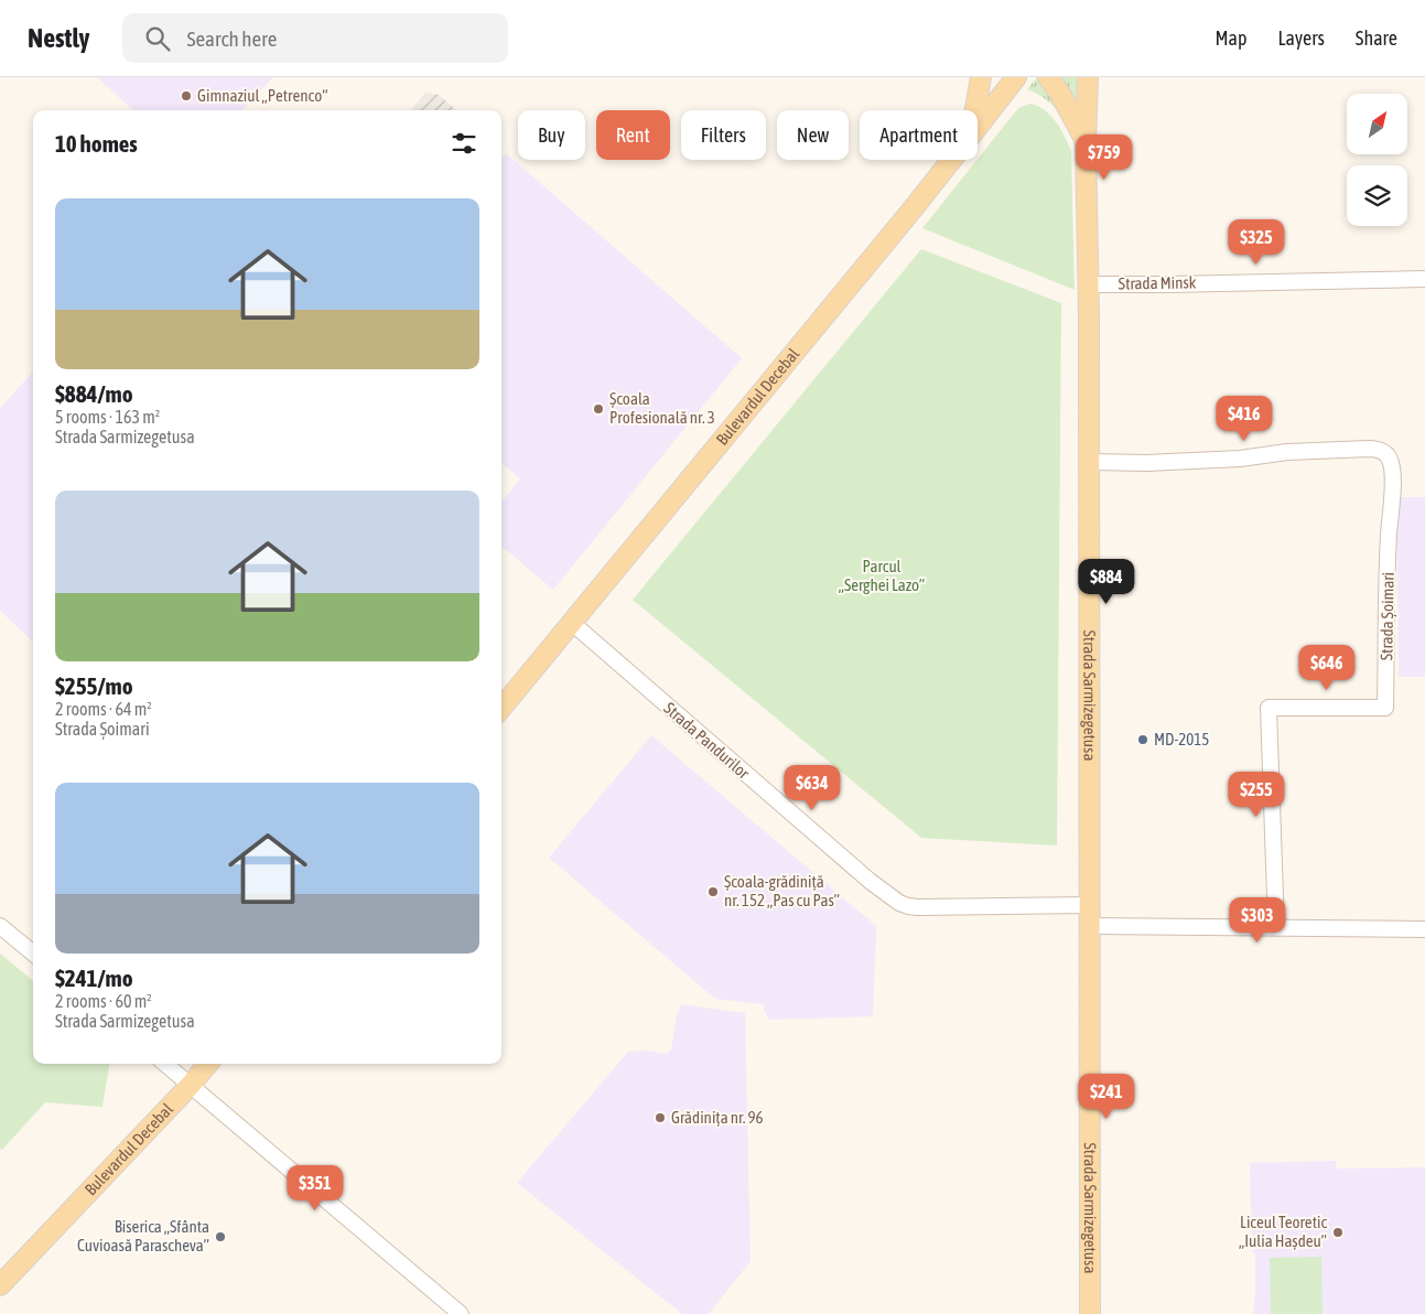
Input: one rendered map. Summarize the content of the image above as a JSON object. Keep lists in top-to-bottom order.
{
  "streets": {
    "main road": ["Bulevardul Decebal", "Strada Sarmizegetusa"],
    "street": ["Strada Minsk", "Strada Șoimari", "Strada Pandurilor"]
  },
  "crossings": [
    ["Strada Minsk", "Strada Sarmizegetusa"],
    ["Bulevardul Decebal", "Strada Pandurilor"],
    ["Strada Șoimari", "Strada Sarmizegetusa"],
    ["Strada Sarmizegetusa", "Strada Pandurilor"]
  ],
  "parks": ["Parcul „Serghei Lazo”"],
  "places": [
    "Gimnaziul „Petrenco“",
    "Școala Profesională nr. 3",
    "MD-2015",
    "Școala-grădiniță nr. 152 „Pas cu Pas”",
    "Grădinița nr. 96",
    "Liceul Teoretic „Iulia Hașdeu”",
    "Biserica „Sfânta Cuvioasă Parascheva”"
  ],
  "north": "top right",
  "page": {
    "header": "Nestly",
    "search": "Search here",
    "nav": ["Map", "Layers", "Share"],
    "chip": [
      "Buy",
      "Rent",
      "Filters",
      "New",
      "Apartment"
    ],
    "heading": "10 homes",
    "price": [
      "$759",
      "$325",
      "$416",
      "$884",
      "$646",
      "$634",
      "$255",
      "$303",
      "$241",
      "$351"
    ],
    "list": [
      {
        "name": "$884/mo",
        "note": "5 rooms · 163 m² · Strada Sarmizegetusa"
      },
      {
        "name": "$255/mo",
        "note": "2 rooms · 64 m² · Strada Șoimari"
      },
      {
        "name": "$241/mo",
        "note": "2 rooms · 60 m² · Strada Sarmizegetusa"
      }
    ]
  }
}
